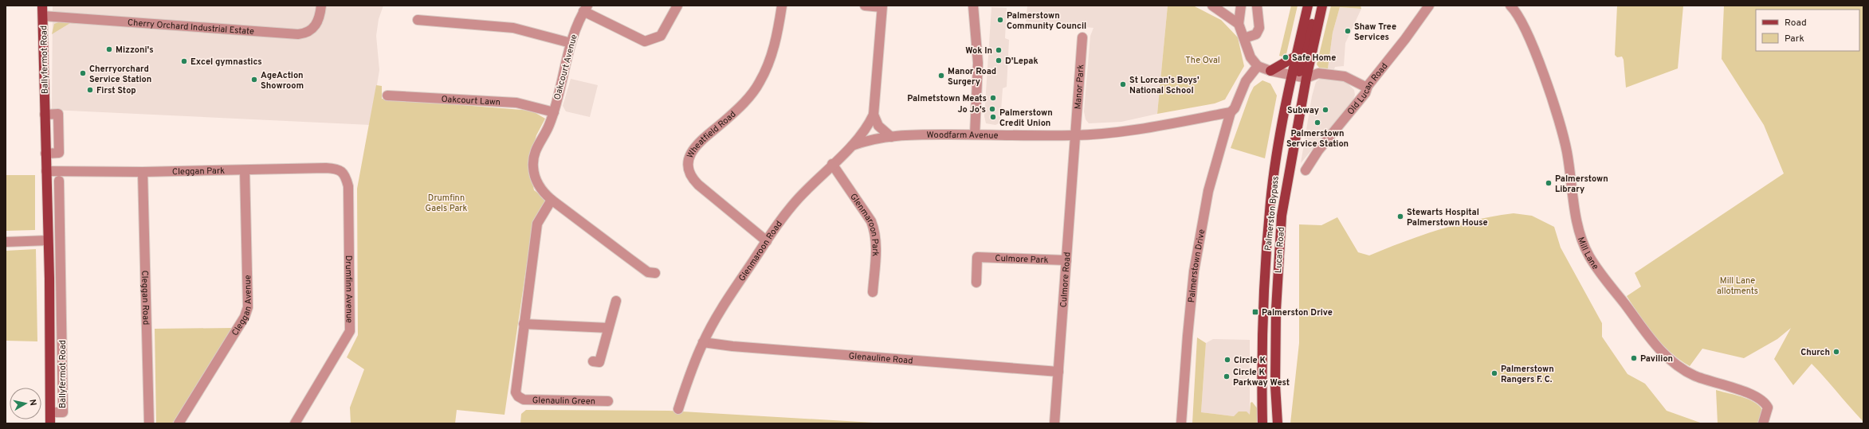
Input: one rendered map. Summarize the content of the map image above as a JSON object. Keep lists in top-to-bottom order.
{
  "streets": {
    "main road": ["Ballyfermot Road", "Palmerston Bypass", "Lucan Road"],
    "street": [
      "Cherry Orchard Industrial Estate",
      "Oakcourt Avenue",
      "Manor Park",
      "Old Lucan Road",
      "Oakcourt Lawn",
      "Wheatfield Road",
      "Woodfarm Avenue",
      "Cleggan Park",
      "Glenmaroon Park",
      "Glenmaroon Road",
      "Mill Lane",
      "Culmore Park",
      "Palmerstown Drive",
      "Culmore Road",
      "Drumfinn Avenue",
      "Cleggan Road",
      "Cleggan Avenue",
      "Glenauline Road",
      "Glenaulin Green"
    ]
  },
  "crossings": [
    ["Cherry Orchard Industrial Estate", "Ballyfermot Road"],
    ["Ballyfermot Road", "Cleggan Park"],
    ["Oakcourt Avenue", "Oakcourt Lawn"],
    ["Manor Park", "Woodfarm Avenue"],
    ["Manor Park", "Culmore Road"],
    ["Wheatfield Road", "Glenmaroon Road"],
    ["Woodfarm Avenue", "Glenmaroon Road"],
    ["Woodfarm Avenue", "Culmore Road"],
    ["Cleggan Park", "Drumfinn Avenue"],
    ["Cleggan Park", "Cleggan Road"],
    ["Cleggan Park", "Cleggan Avenue"],
    ["Glenmaroon Park", "Glenmaroon Road"],
    ["Glenmaroon Road", "Glenauline Road"],
    ["Culmore Park", "Culmore Road"],
    ["Culmore Road", "Glenauline Road"]
  ],
  "parks": ["The Oval", "Drumfinn Gaels Park", "Mill Lane allotments"],
  "places": {
    "other": [
      "Palmerstown Community Council",
      "Shaw Tree Services",
      "Mizzoni's",
      "Wok In",
      "Safe Home",
      "D'Lepak",
      "Excel gymnastics",
      "Cherryorchard Service Station",
      "Manor Road Surgery",
      "AgeAction Showroom",
      "St Lorcan's Boys' National School",
      "First Stop",
      "Palmetstown Meats",
      "Jo Jo's",
      "Subway",
      "Palmerstown Credit Union",
      "Palmerstown Service Station",
      "Palmerstown Library",
      "Stewarts Hospital Palmerstown House",
      "Church",
      "Pavilion",
      "Circle K",
      "Palmerstown Rangers F. C.",
      "Circle K Parkway West"
    ],
    "transit": ["Palmerston Drive"]
  },
  "legend": ["Road", "Park"],
  "north": "right"
}
